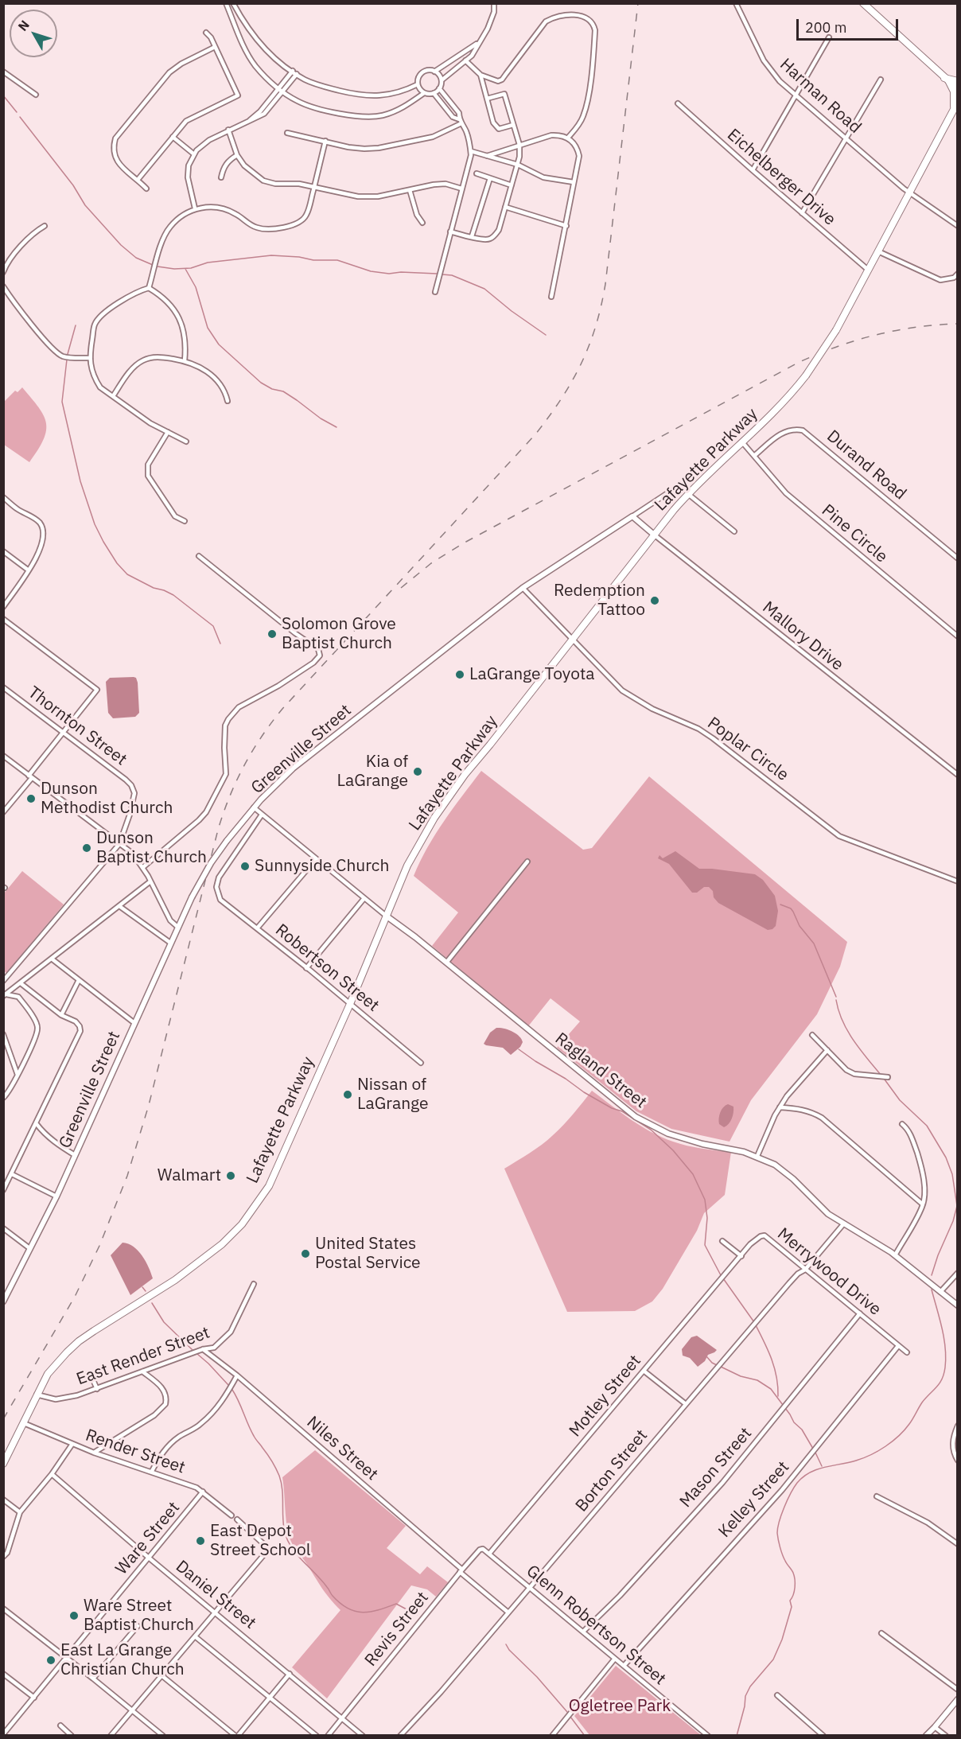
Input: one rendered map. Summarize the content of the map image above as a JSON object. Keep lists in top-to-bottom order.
{
  "streets": {
    "main road": ["Lafayette Parkway"],
    "street": [
      "Harman Road",
      "Eichelberger Drive",
      "Durand Road",
      "Pine Circle",
      "Mallory Drive",
      "Thornton Street",
      "Greenville Street",
      "Poplar Circle",
      "Robertson Street",
      "Ragland Street",
      "Merrywood Drive",
      "East Render Street",
      "Motley Street",
      "Niles Street",
      "Render Street",
      "Mason Street",
      "Borton Street",
      "Kelley Street",
      "Ware Street",
      "Daniel Street",
      "Glenn Robertson Street",
      "Revis Street"
    ]
  },
  "crossings": [
    ["Harman Road", "Lafayette Parkway"],
    ["Eichelberger Drive", "Lafayette Parkway"],
    ["Lafayette Parkway", "Pine Circle"],
    ["Lafayette Parkway", "Mallory Drive"],
    ["Lafayette Parkway", "Poplar Circle"],
    ["Lafayette Parkway", "Robertson Street"],
    ["Lafayette Parkway", "Ragland Street"],
    ["Lafayette Parkway", "East Render Street"],
    ["Lafayette Parkway", "Render Street"],
    ["Durand Road", "Pine Circle"],
    ["Mallory Drive", "Greenville Street"],
    ["Greenville Street", "Poplar Circle"],
    ["Greenville Street", "Ragland Street"],
    ["Robertson Street", "Ragland Street"],
    ["Ragland Street", "Borton Street"],
    ["Merrywood Drive", "Motley Street"],
    ["Merrywood Drive", "Mason Street"],
    ["Merrywood Drive", "Borton Street"],
    ["Merrywood Drive", "Kelley Street"],
    ["East Render Street", "Niles Street"],
    ["Motley Street", "Glenn Robertson Street"],
    ["Motley Street", "Revis Street"],
    ["Niles Street", "Borton Street"],
    ["Niles Street", "Revis Street"],
    ["Render Street", "Ware Street"],
    ["Mason Street", "Glenn Robertson Street"],
    ["Borton Street", "Glenn Robertson Street"],
    ["Kelley Street", "Glenn Robertson Street"],
    ["Ware Street", "Daniel Street"],
    ["Daniel Street", "Revis Street"],
    ["Glenn Robertson Street", "Revis Street"]
  ],
  "parks": ["Ogletree Park"],
  "places": [
    "Redemption Tattoo",
    "Solomon Grove Baptist Church",
    "LaGrange Toyota",
    "Kia of LaGrange",
    "Dunson Methodist Church",
    "Dunson Baptist Church",
    "Sunnyside Church",
    "Nissan of LaGrange",
    "Walmart",
    "United States Postal Service",
    "East Depot Street School",
    "Ware Street Baptist Church",
    "East La Grange Christian Church"
  ],
  "scale_bar": "200 m",
  "north": "top left"
}
